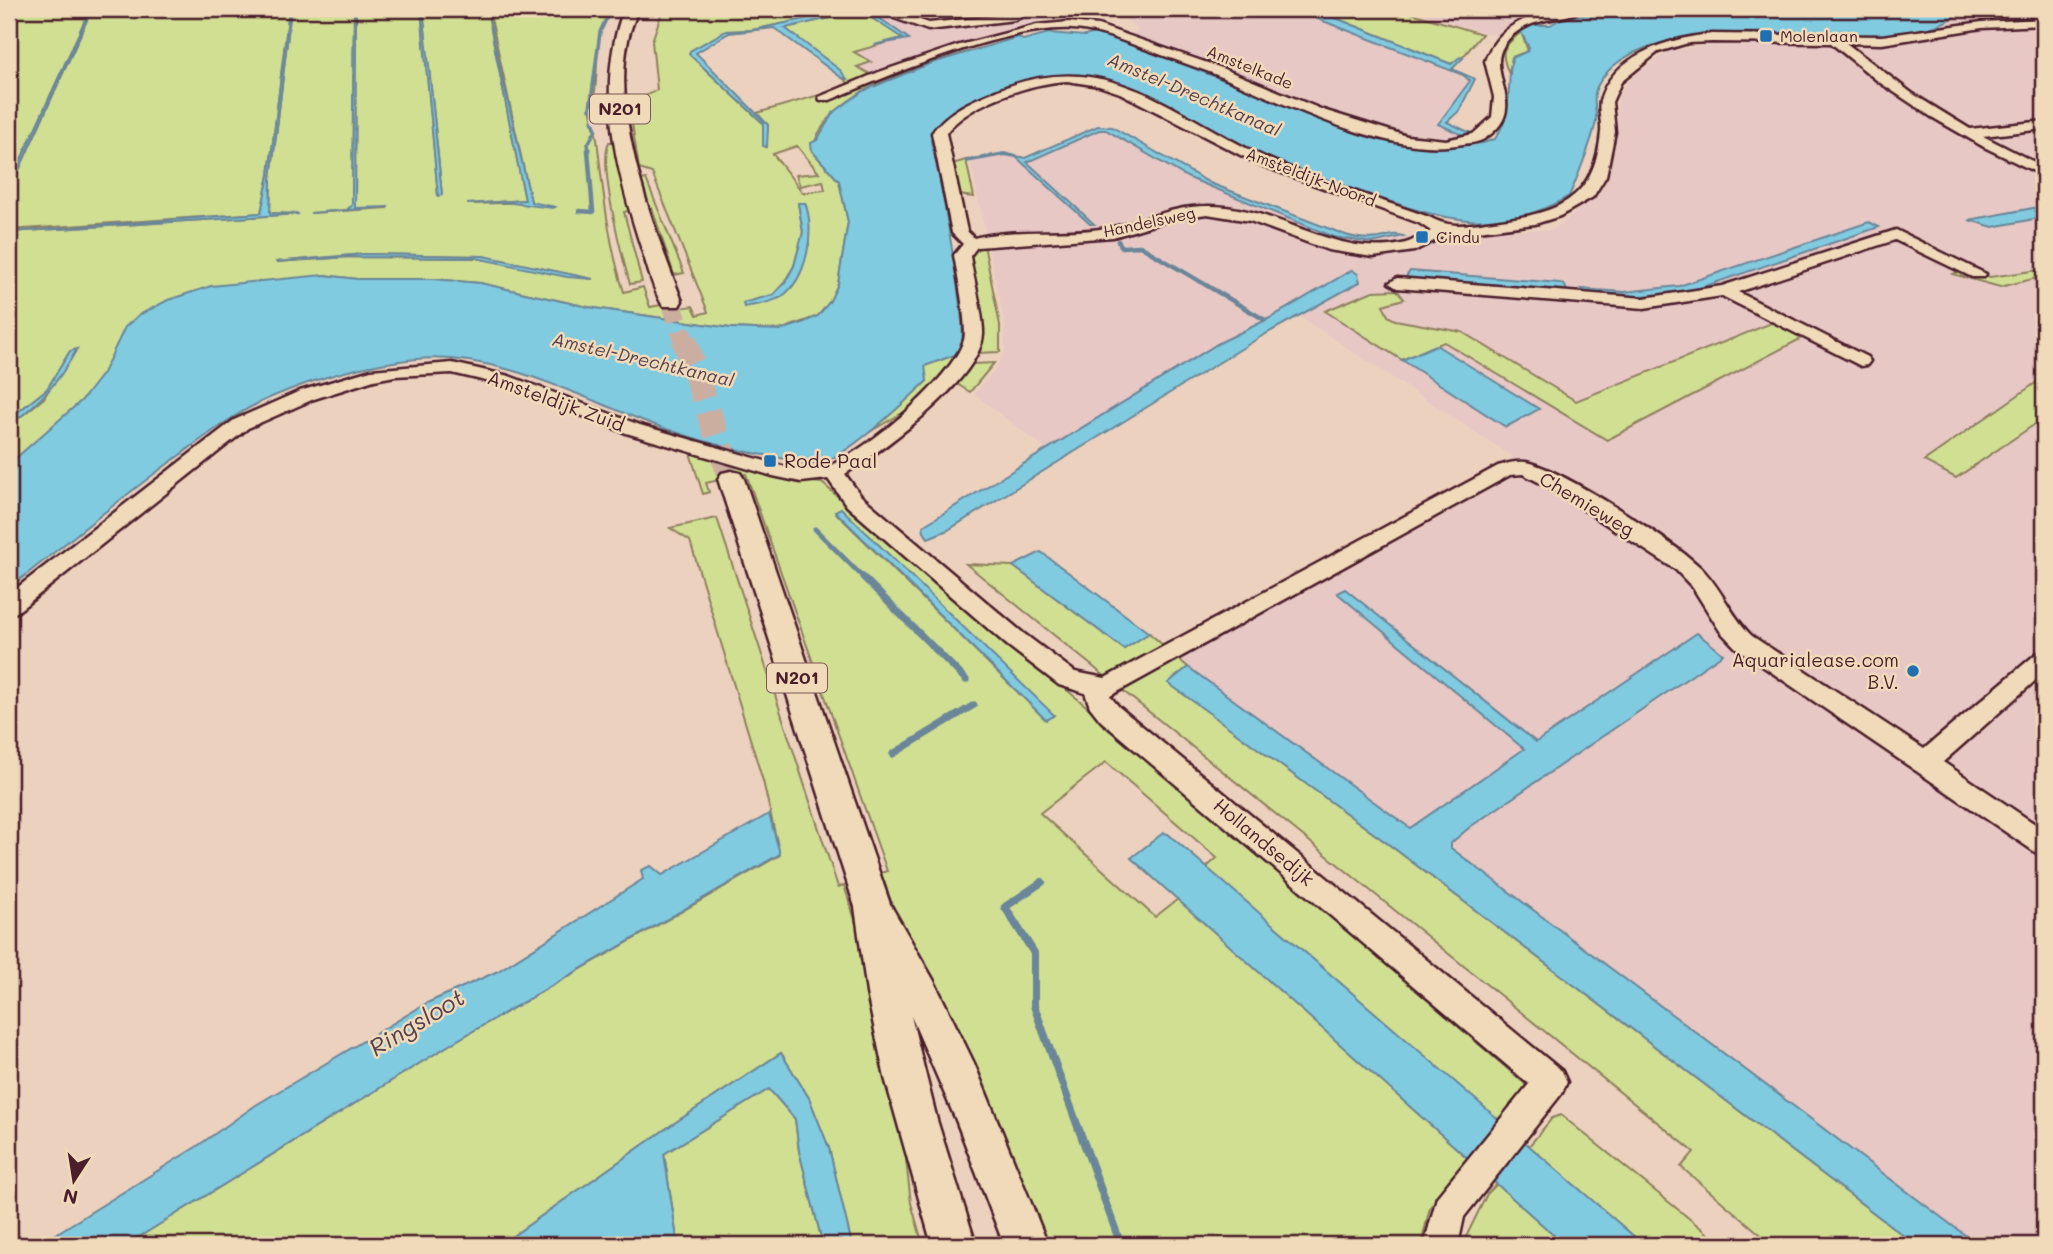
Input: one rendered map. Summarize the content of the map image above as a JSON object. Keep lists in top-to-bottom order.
{
  "streets": {
    "main road": ["N201"],
    "street": [
      "Amstelkade",
      "Amsteldijk-Noord",
      "Handelsweg",
      "Amsteldijk Zuid",
      "Chemieweg",
      "Hollandsedijk"
    ]
  },
  "crossings": [
    ["Amsteldijk-Noord", "Handelsweg"],
    ["Chemieweg", "Hollandsedijk"]
  ],
  "water": ["Amstel-Drechtkanaal", "Ringsloot"],
  "places": {
    "transit": ["Molenlaan", "Cindu", "Rode Paal"],
    "other": ["Aquarialease.com B.V."]
  },
  "north": "bottom"
}
